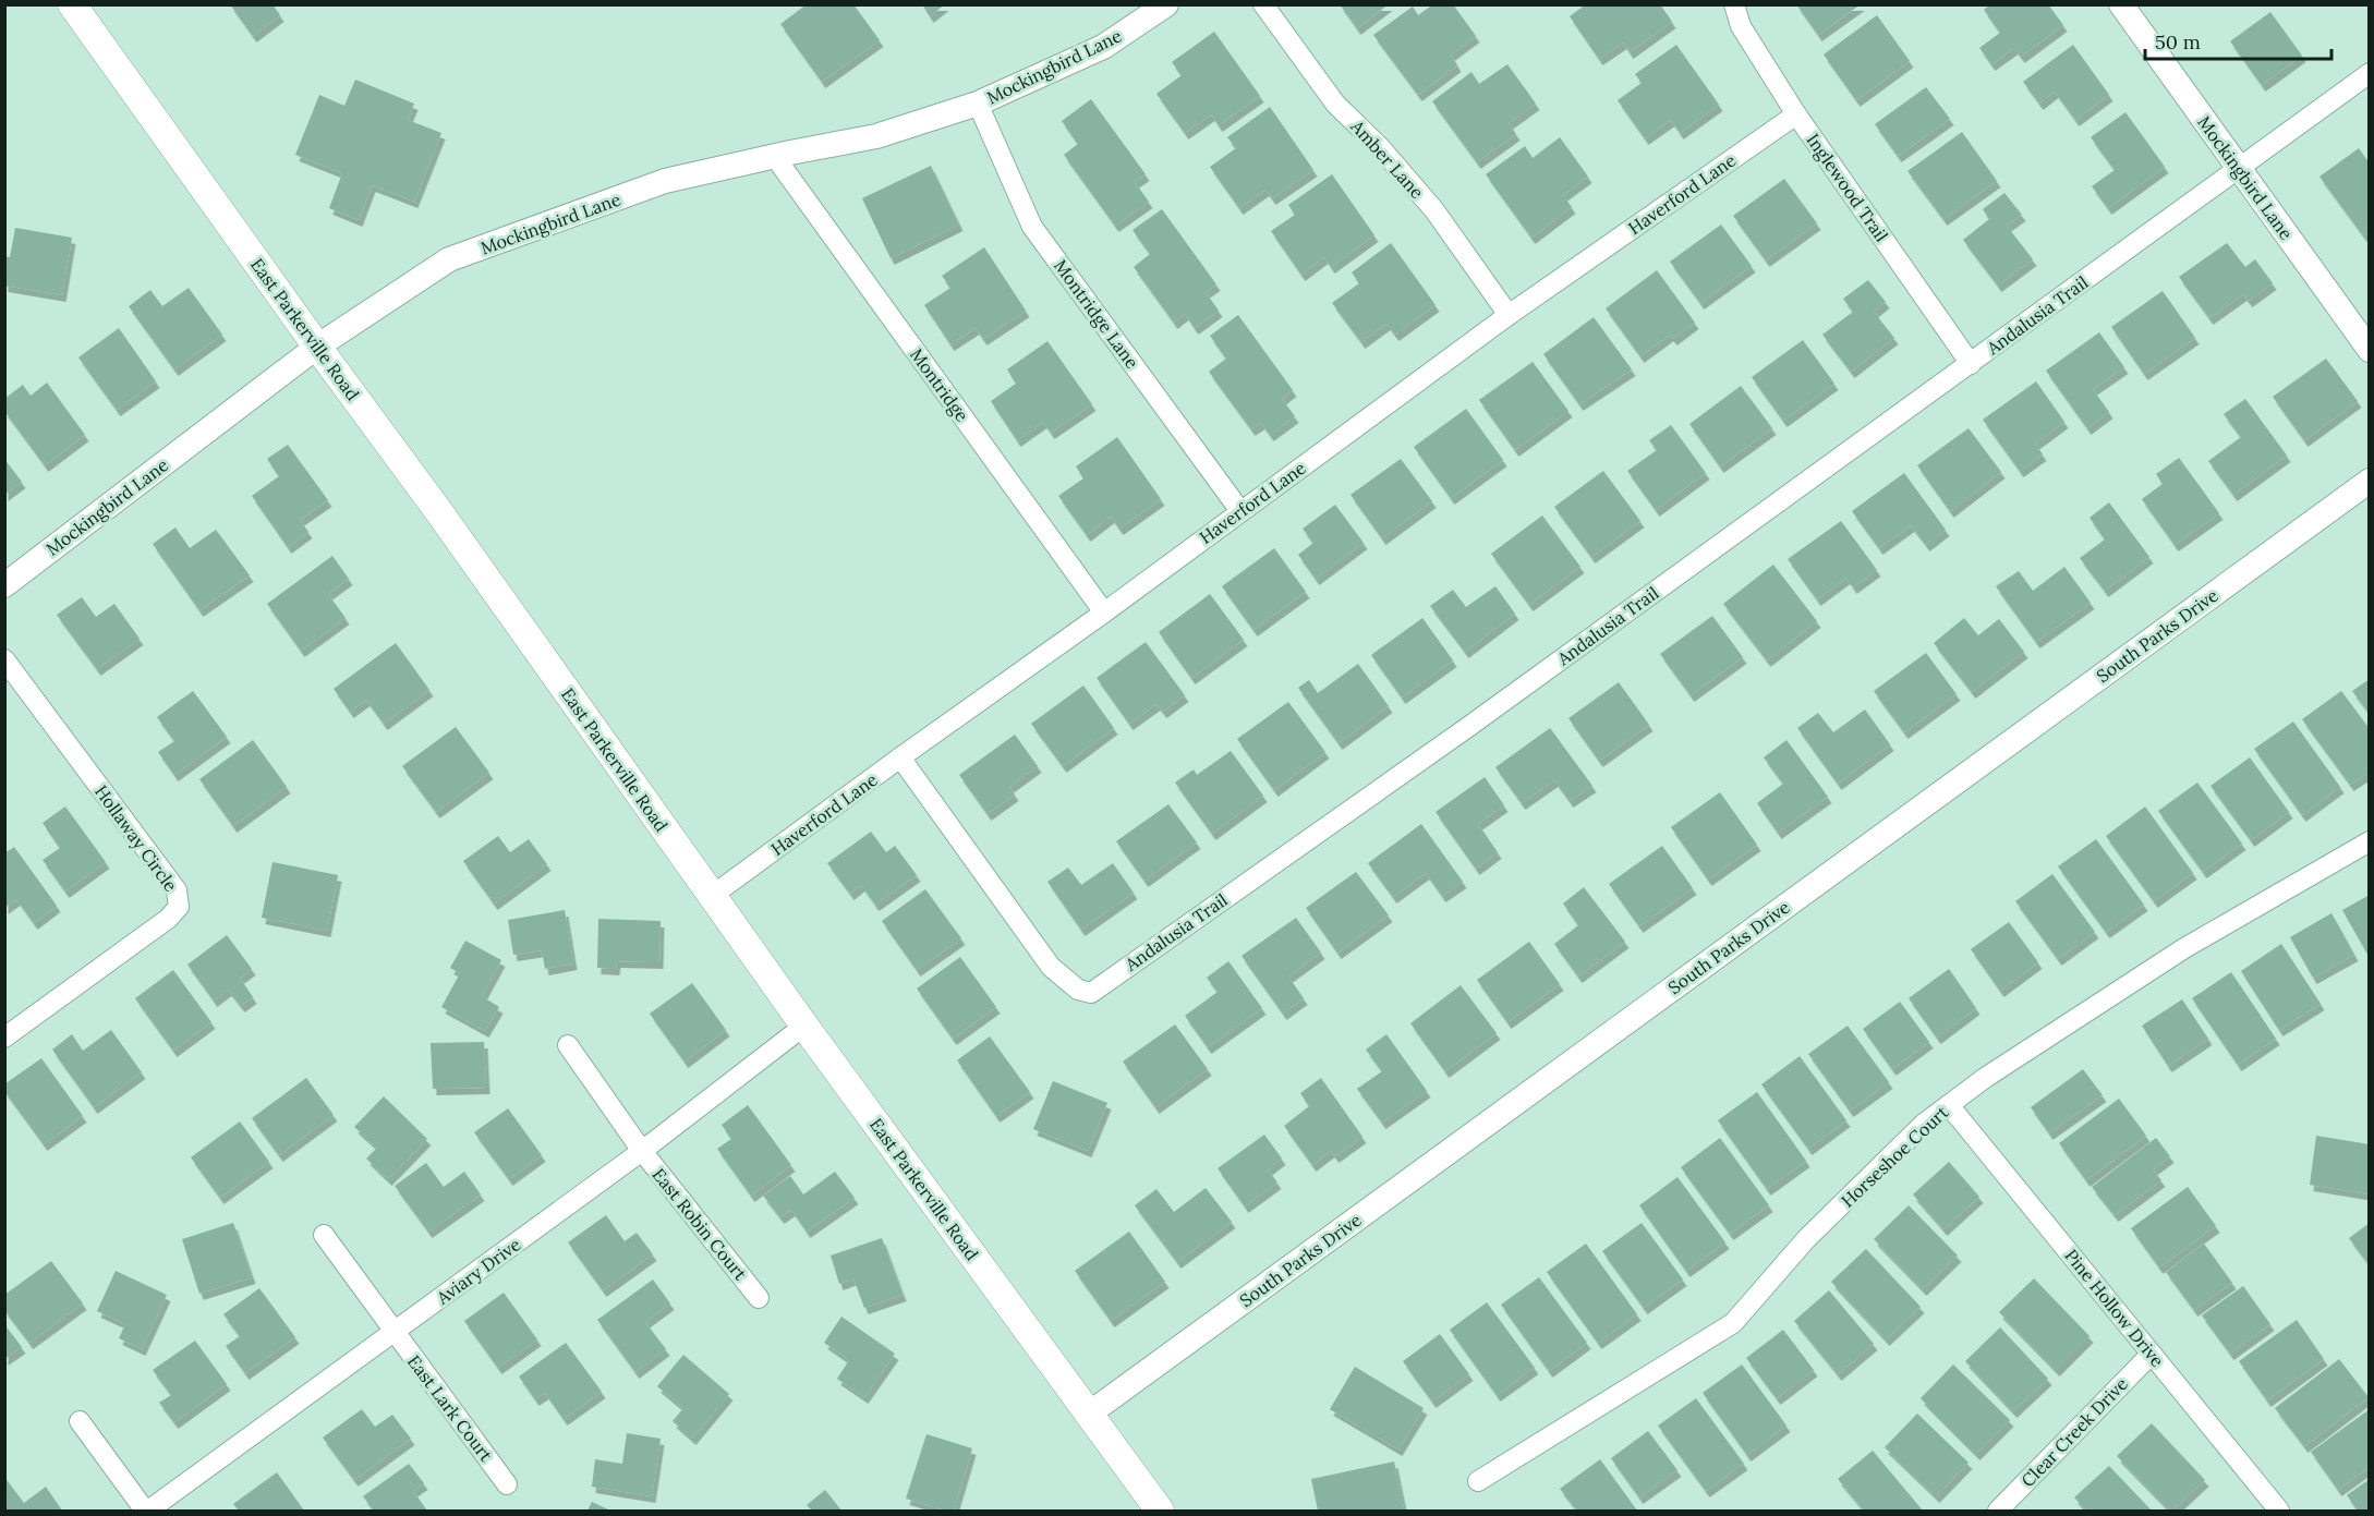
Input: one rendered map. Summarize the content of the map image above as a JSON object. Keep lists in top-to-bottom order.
{
  "streets": {
    "main road": ["East Parkerville Road"],
    "street": [
      "Mockingbird Lane",
      "Amber Lane",
      "Inglewood Trail",
      "Haverford Lane",
      "Montridge Lane",
      "Andalusia Trail",
      "Montridge",
      "South Parks Drive",
      "Hollaway Circle",
      "Horseshoe Court",
      "East Robin Court",
      "Aviary Drive",
      "Pine Hollow Drive",
      "East Lark Court",
      "Clear Creek Drive"
    ]
  },
  "crossings": [
    ["Mockingbird Lane", "Montridge Lane"],
    ["Mockingbird Lane", "Andalusia Trail"],
    ["Mockingbird Lane", "East Parkerville Road"],
    ["Mockingbird Lane", "Montridge"],
    ["Amber Lane", "Haverford Lane"],
    ["Inglewood Trail", "Haverford Lane"],
    ["Inglewood Trail", "Andalusia Trail"],
    ["Haverford Lane", "Montridge Lane"],
    ["Haverford Lane", "Andalusia Trail"],
    ["Haverford Lane", "East Parkerville Road"],
    ["Haverford Lane", "Montridge"],
    ["East Parkerville Road", "South Parks Drive"],
    ["East Parkerville Road", "Aviary Drive"],
    ["Horseshoe Court", "Pine Hollow Drive"],
    ["East Robin Court", "Aviary Drive"],
    ["Aviary Drive", "East Lark Court"],
    ["Pine Hollow Drive", "Clear Creek Drive"]
  ],
  "scale_bar": "50 m"
}
